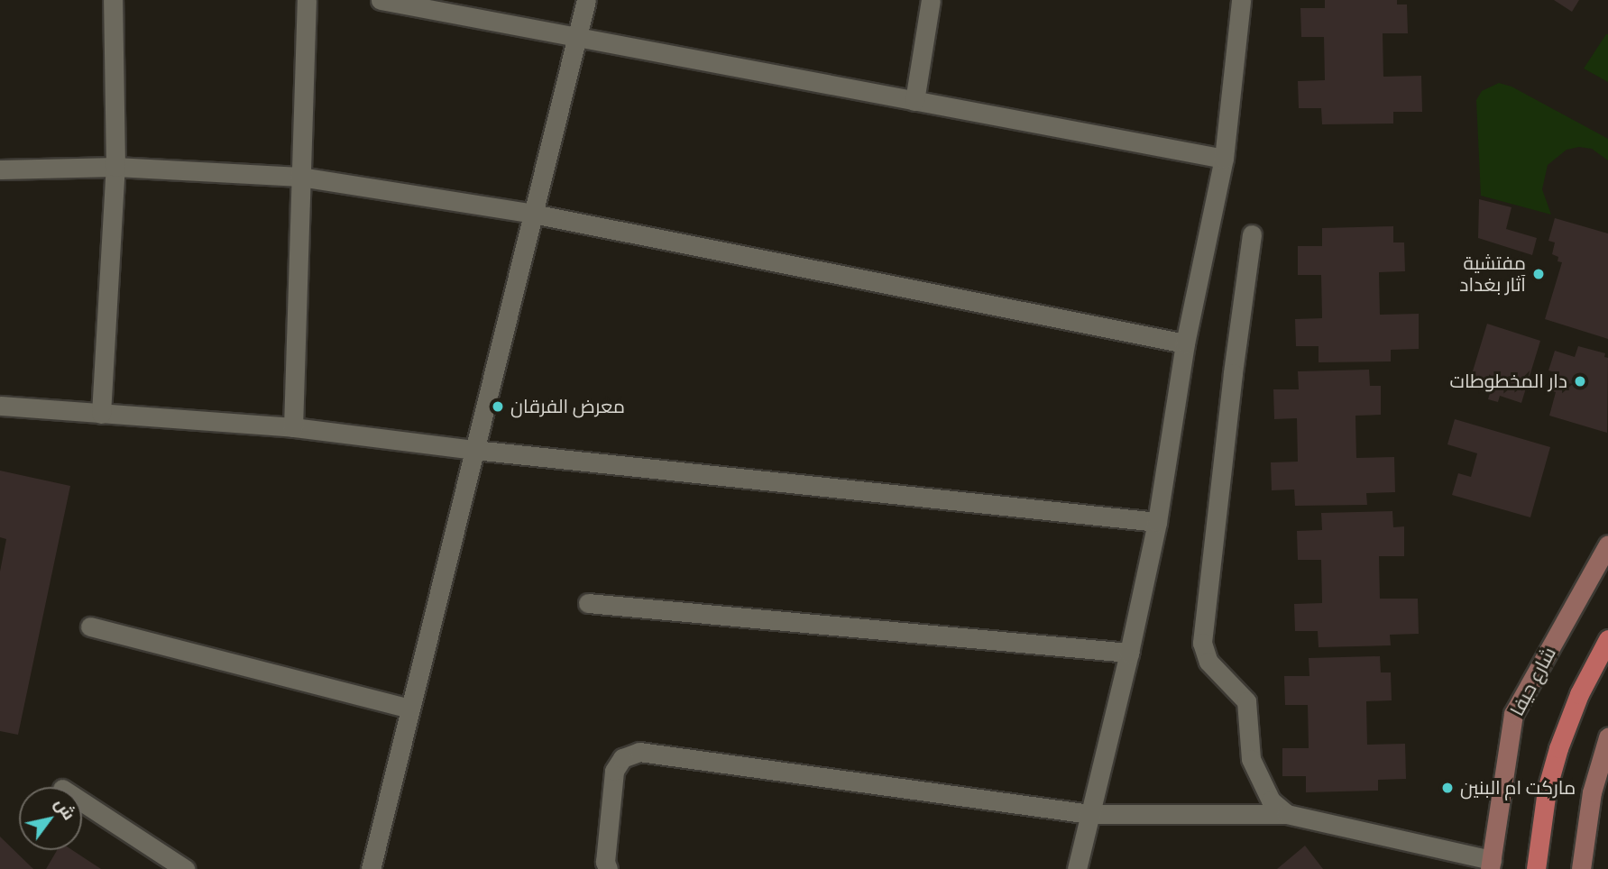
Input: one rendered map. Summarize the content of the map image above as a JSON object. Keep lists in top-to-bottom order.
{
  "streets": {
    "main road": ["شارع حيفا"]
  },
  "places": [
    "مفتشية آثار بغداد",
    "دار المخطوطات",
    "معرض الفرقان",
    "ماركت ام البنين"
  ],
  "north": "top right"
}
